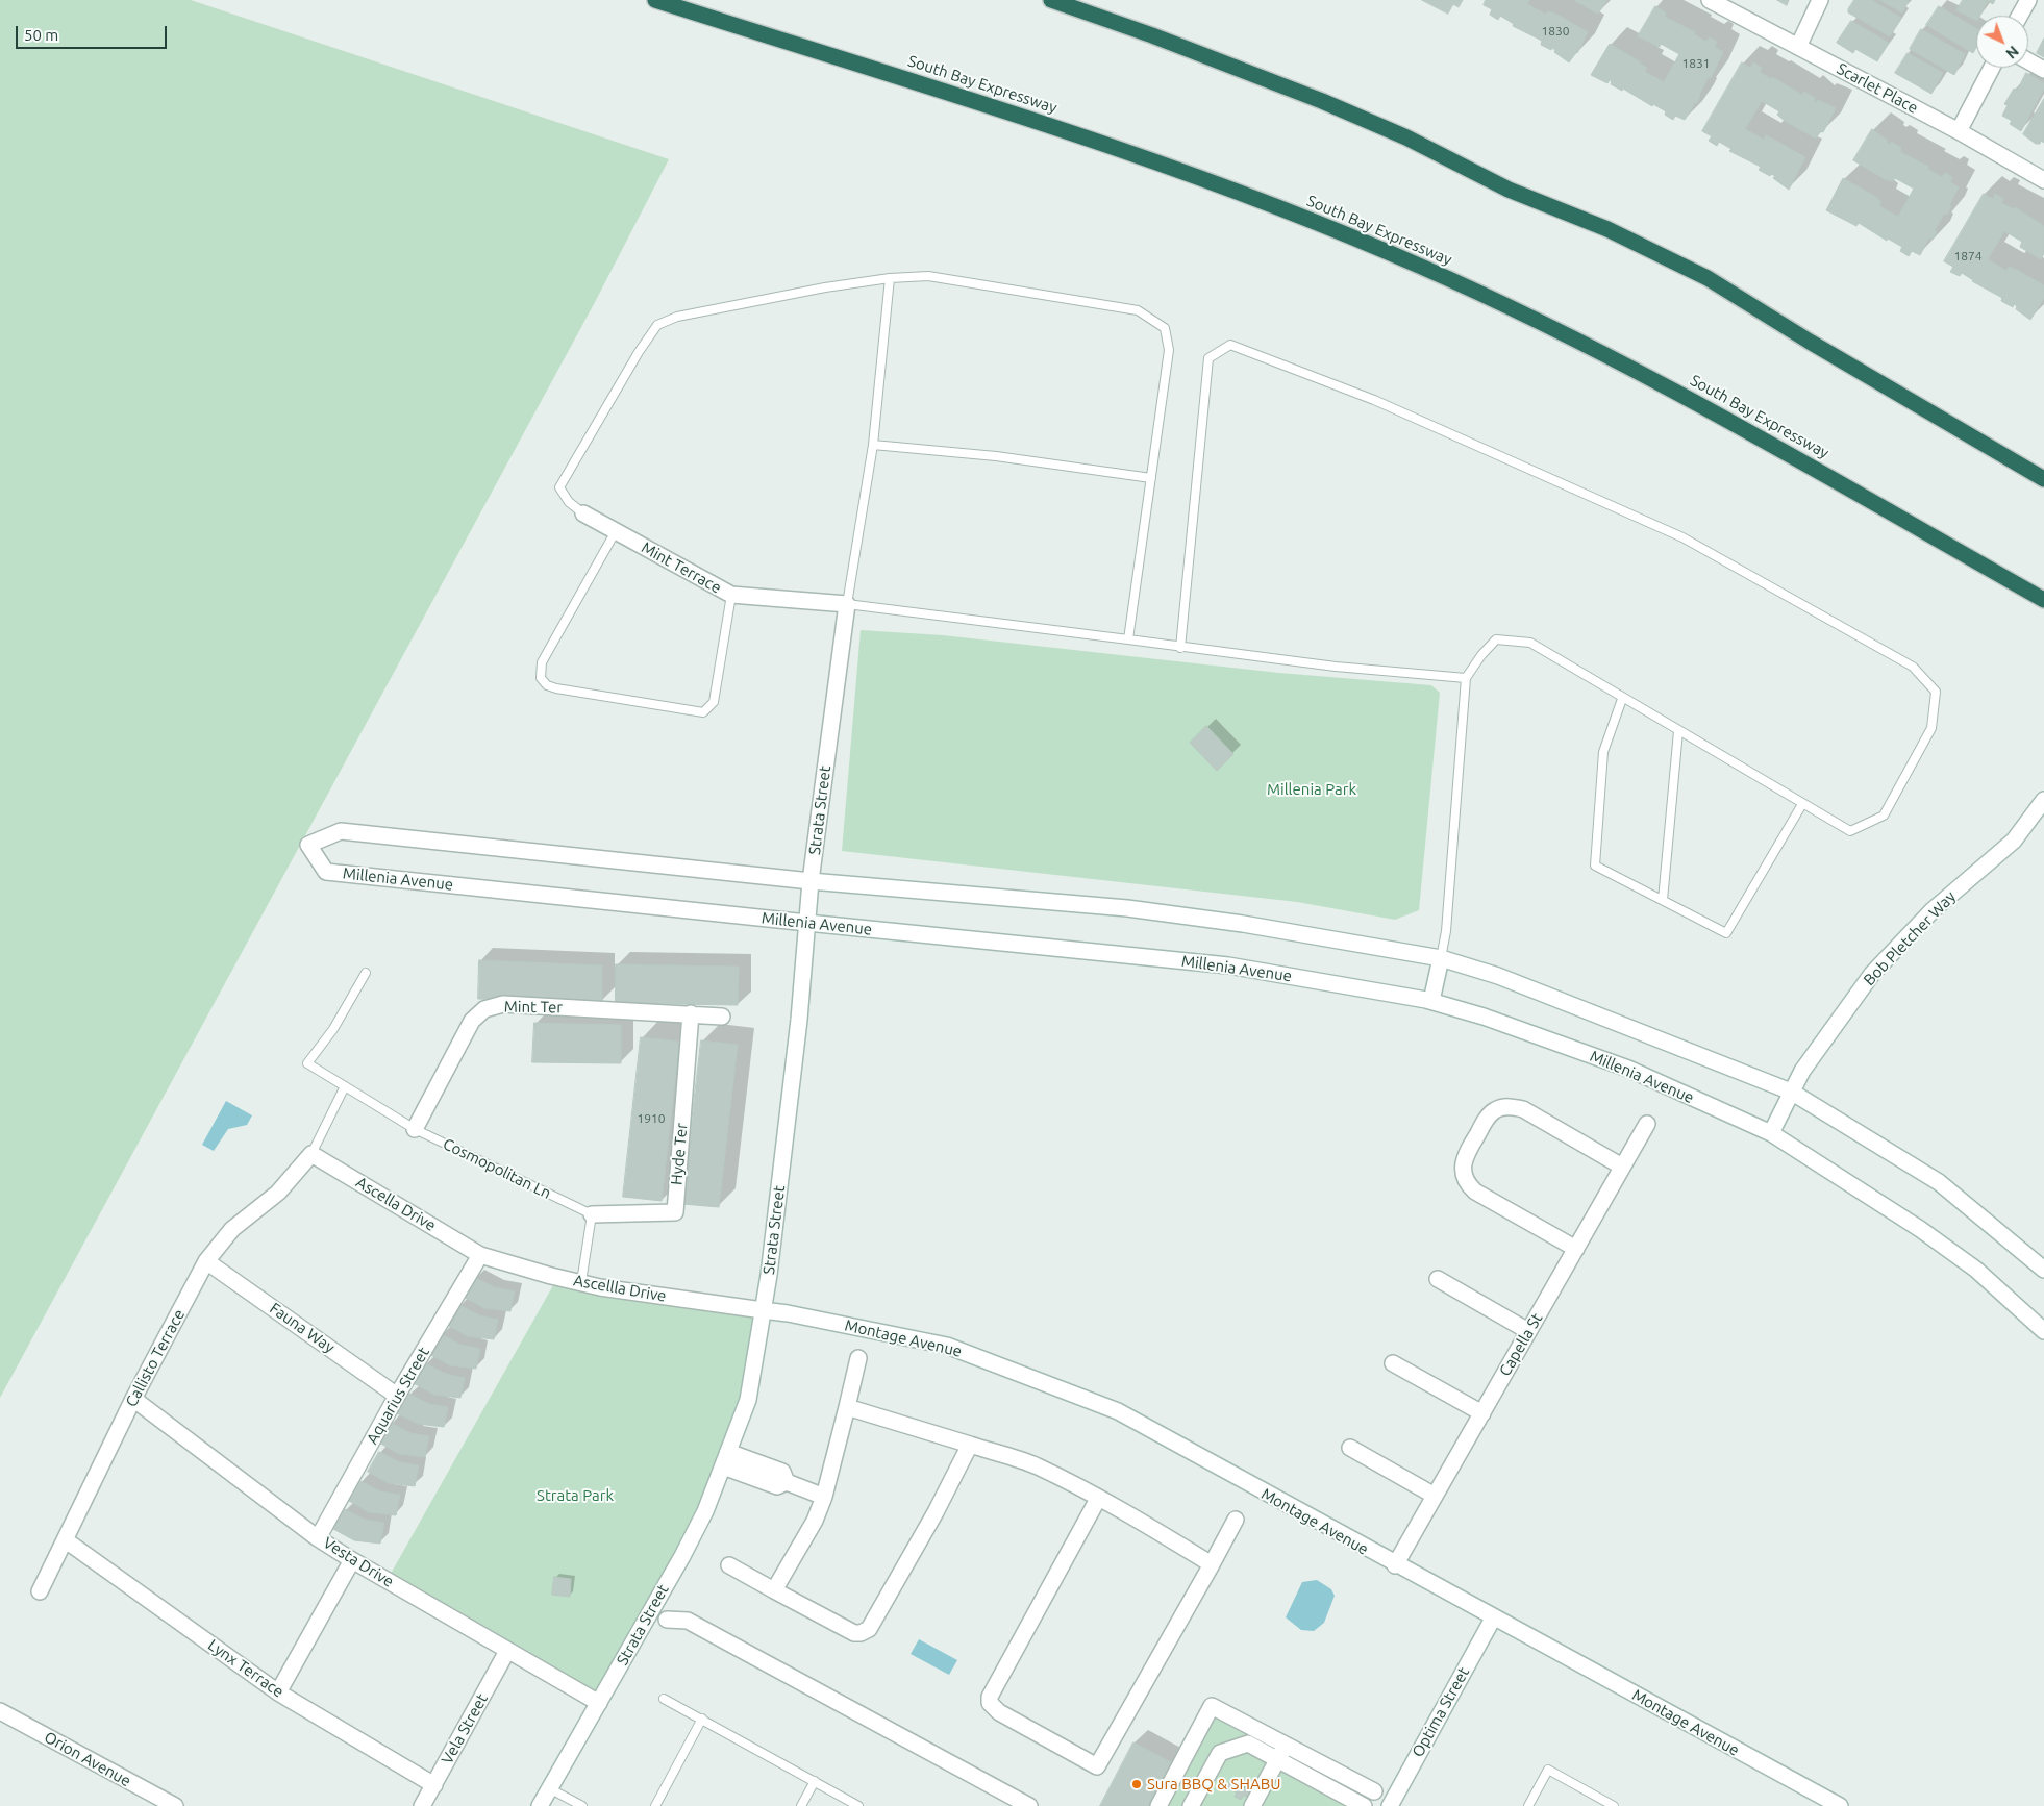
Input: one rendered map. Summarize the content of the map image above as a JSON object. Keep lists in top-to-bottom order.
{
  "streets": {
    "highway": ["South Bay Expressway"],
    "street": [
      "Scarlet Place",
      "Mint Terrace",
      "Strata Street",
      "Millenia Avenue",
      "Bob Pletcher Way",
      "Mint Ter",
      "Hyde Ter",
      "Ascella Drive",
      "Ascellla Drive",
      "Fauna Way",
      "Montage Avenue",
      "Capella St",
      "Callisto Terrace",
      "Aquarius Street",
      "Vesta Drive",
      "Lynx Terrace",
      "Optima Street",
      "Vela Street",
      "Orion Avenue"
    ],
    "lane": ["Cosmopolitan Ln"]
  },
  "crossings": [
    ["Mint Terrace", "Strata Street"],
    ["Strata Street", "Millenia Avenue"],
    ["Strata Street", "Ascellla Drive"],
    ["Strata Street", "Montage Avenue"],
    ["Strata Street", "Vesta Drive"],
    ["Millenia Avenue", "Bob Pletcher Way"],
    ["Mint Ter", "Hyde Ter"],
    ["Mint Ter", "Cosmopolitan Ln"],
    ["Hyde Ter", "Cosmopolitan Ln"],
    ["Ascella Drive", "Ascellla Drive"],
    ["Ascella Drive", "Callisto Terrace"],
    ["Ascella Drive", "Aquarius Street"],
    ["Ascellla Drive", "Montage Avenue"],
    ["Ascellla Drive", "Aquarius Street"],
    ["Fauna Way", "Callisto Terrace"],
    ["Fauna Way", "Aquarius Street"],
    ["Montage Avenue", "Capella St"],
    ["Montage Avenue", "Optima Street"],
    ["Callisto Terrace", "Vesta Drive"],
    ["Callisto Terrace", "Lynx Terrace"],
    ["Aquarius Street", "Vesta Drive"],
    ["Vesta Drive", "Vela Street"],
    ["Lynx Terrace", "Vela Street"]
  ],
  "parks": ["Millenia Park", "Strata Park"],
  "places": ["Sura BBQ & SHABU"],
  "house_numbers": [
    "1830",
    "1831",
    "1874",
    "1910"
  ],
  "scale_bar": "50 m",
  "north": "bottom right"
}
